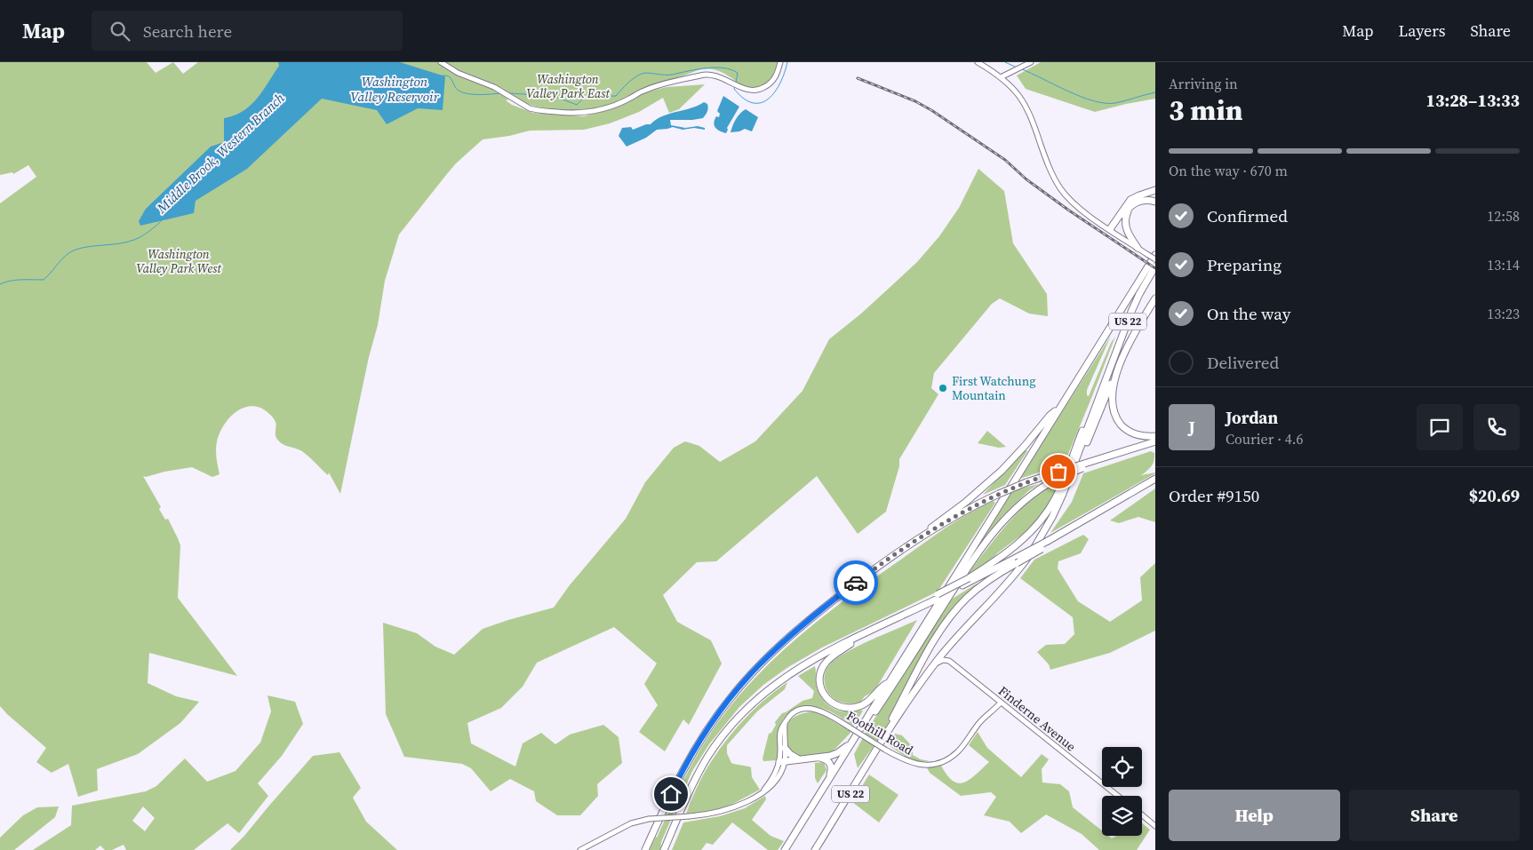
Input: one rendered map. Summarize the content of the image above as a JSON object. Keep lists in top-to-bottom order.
{
  "streets": {
    "highway": ["US 22"],
    "street": ["Finderne Avenue", "Foothill Road"]
  },
  "crossings": [
    ["Finderne Avenue", "Foothill Road"]
  ],
  "water": ["Washington Valley Reservoir", "Middle Brook, Western Branch"],
  "parks": ["Washington Valley Park East", "Washington Valley Park West"],
  "places": ["First Watchung Mountain"],
  "page": {
    "header": "Map",
    "search": "Search here",
    "nav": ["Map", "Layers", "Share"],
    "heading": ["3 min", "Arriving in", "13:28–13:33"],
    "panel": [
      "Jordan",
      "Courier · 4.6",
      "Order #9150",
      "$20.69"
    ],
    "bar": "On the way · 670 m",
    "list": [
      ["Confirmed", "12:58"],
      ["Preparing", "13:14"],
      ["On the way", "13:23"],
      "Delivered"
    ],
    "round": "J",
    "buttons": ["Help", "Share"]
  }
}
